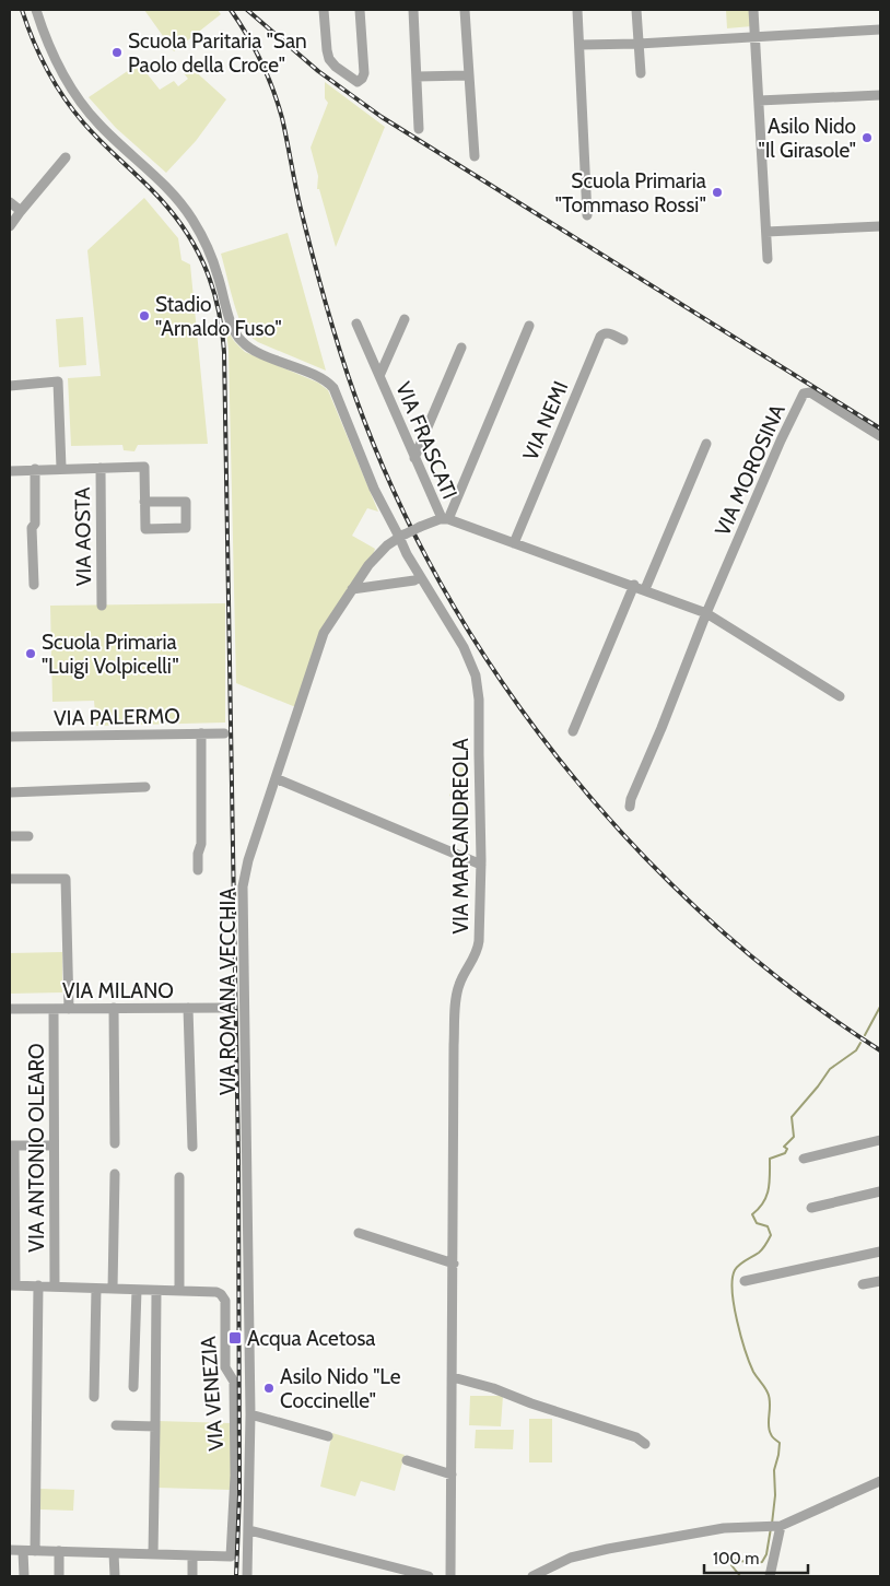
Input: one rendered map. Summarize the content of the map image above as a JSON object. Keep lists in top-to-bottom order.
{
  "streets": {
    "street": [
      "VIA NEMI",
      "VIA FRASCATI",
      "VIA MOROSINA",
      "VIA AOSTA",
      "VIA PALERMO",
      "VIA MARCANDREOLA",
      "VIA MILANO",
      "VIA ROMANA VECCHIA",
      "VIA ANTONIO OLEARO",
      "VIA VENEZIA"
    ]
  },
  "crossings": [
    ["VIA MARCANDREOLA", "VIA ROMANA VECCHIA"],
    ["VIA MILANO", "VIA ANTONIO OLEARO"],
    ["VIA ANTONIO OLEARO", "VIA VENEZIA"]
  ],
  "places": {
    "other": [
      "Scuola Paritaria \"San Paolo della Croce\"",
      "Asilo Nido \"Il Girasole\"",
      "Scuola Primaria \"Tommaso Rossi\"",
      "Stadio \"Arnaldo Fuso\"",
      "Scuola Primaria \"Luigi Volpicelli\"",
      "Asilo Nido \"Le Coccinelle\""
    ],
    "transit": ["Acqua Acetosa"]
  },
  "scale_bar": "100 m"
}
